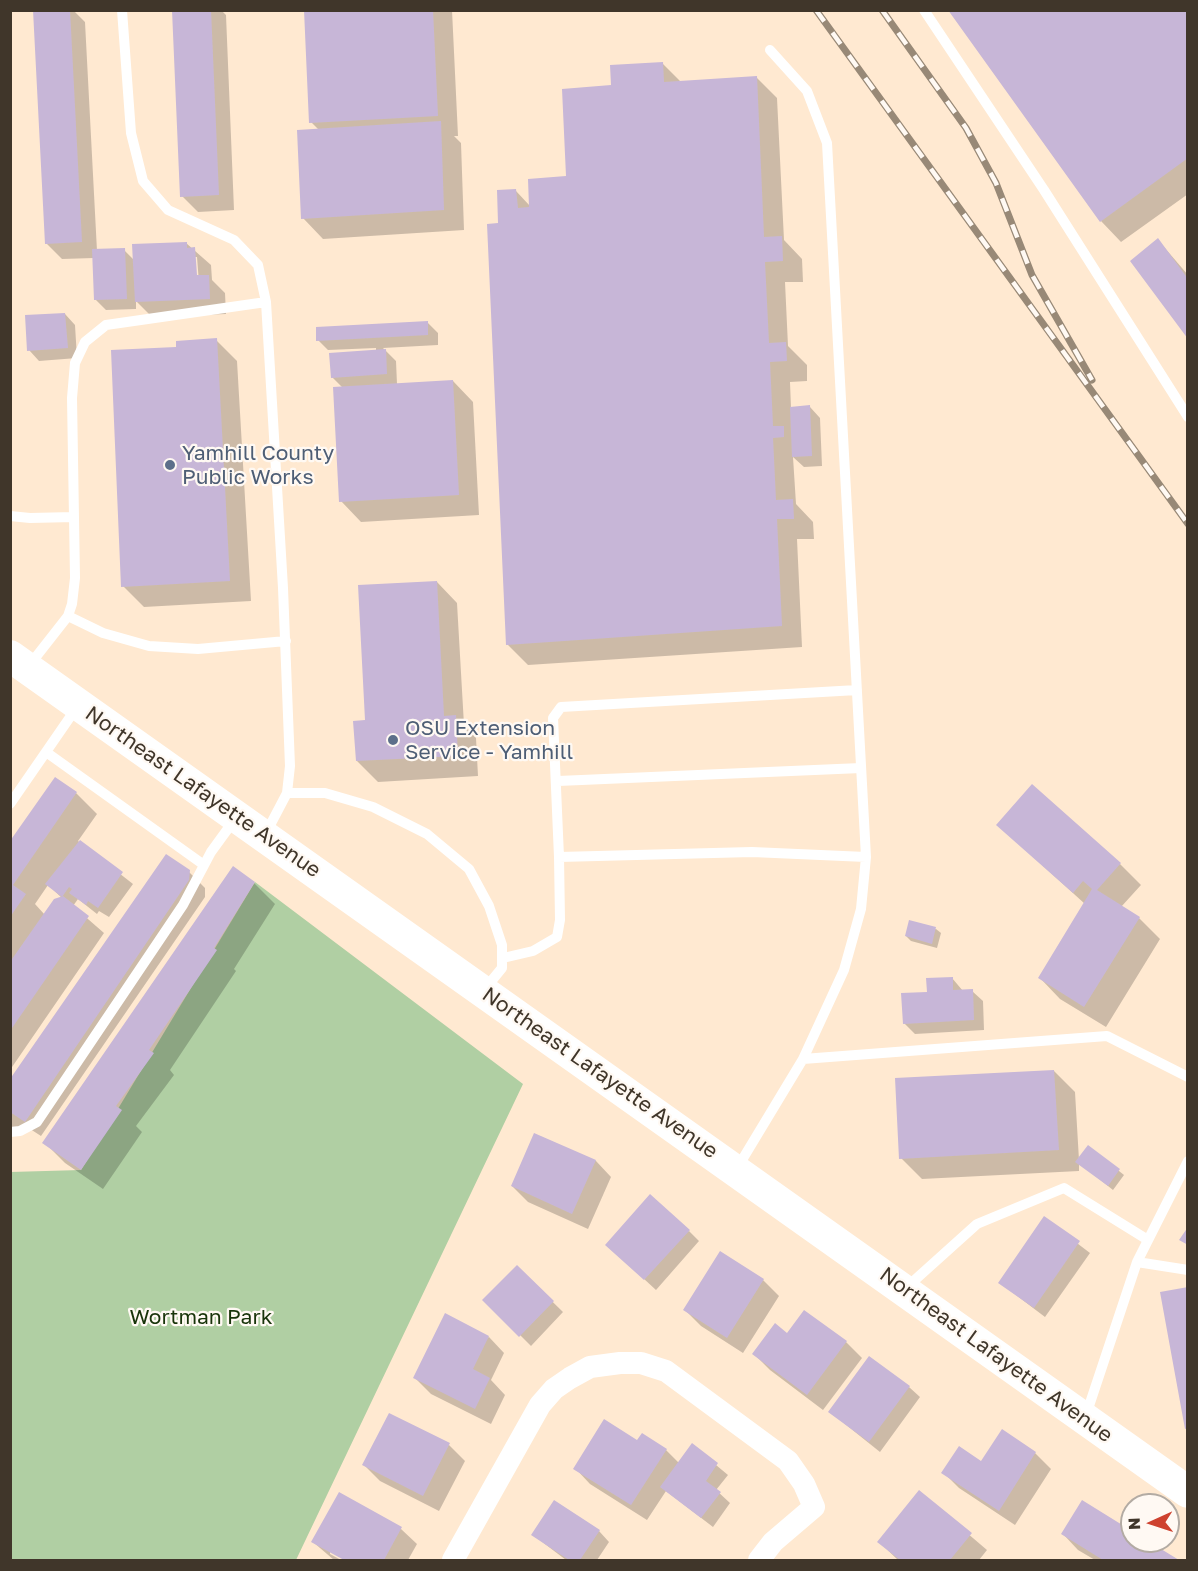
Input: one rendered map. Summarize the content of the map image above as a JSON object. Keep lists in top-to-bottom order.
{
  "streets": {
    "main road": ["Northeast Lafayette Avenue"]
  },
  "parks": ["Wortman Park"],
  "places": ["Yamhill County Public Works", "OSU Extension Service - Yamhill"],
  "north": "left"
}
